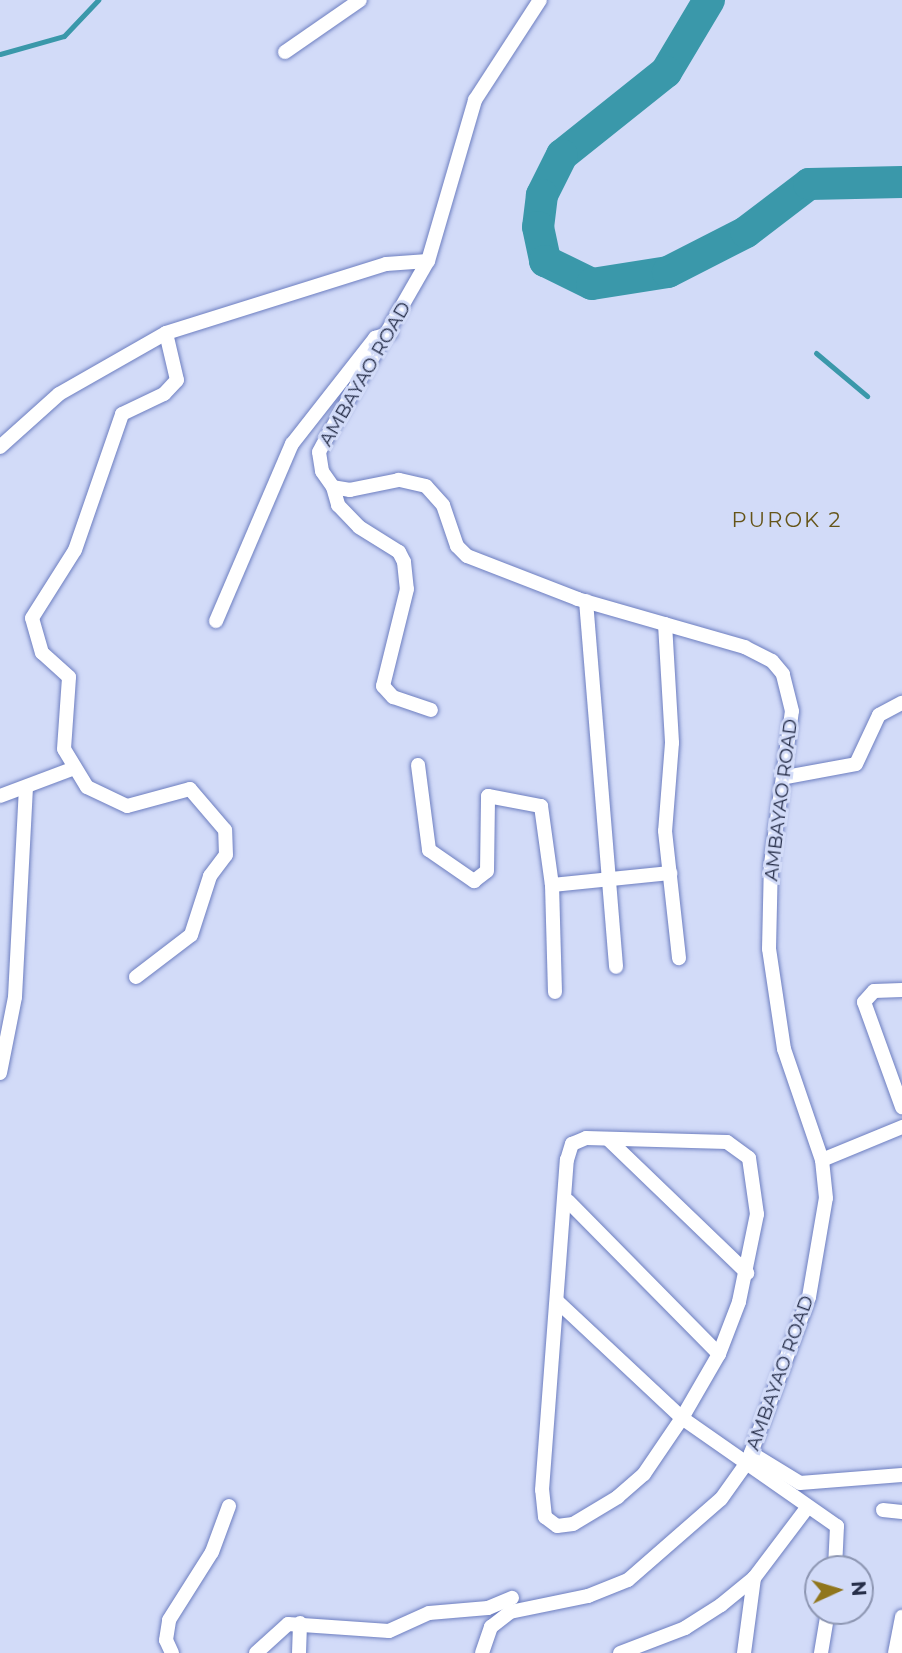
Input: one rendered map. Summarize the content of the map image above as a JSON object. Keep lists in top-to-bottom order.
{
  "streets": {
    "street": ["AMBAYAO ROAD"]
  },
  "districts": ["PUROK 2"],
  "north": "right"
}
